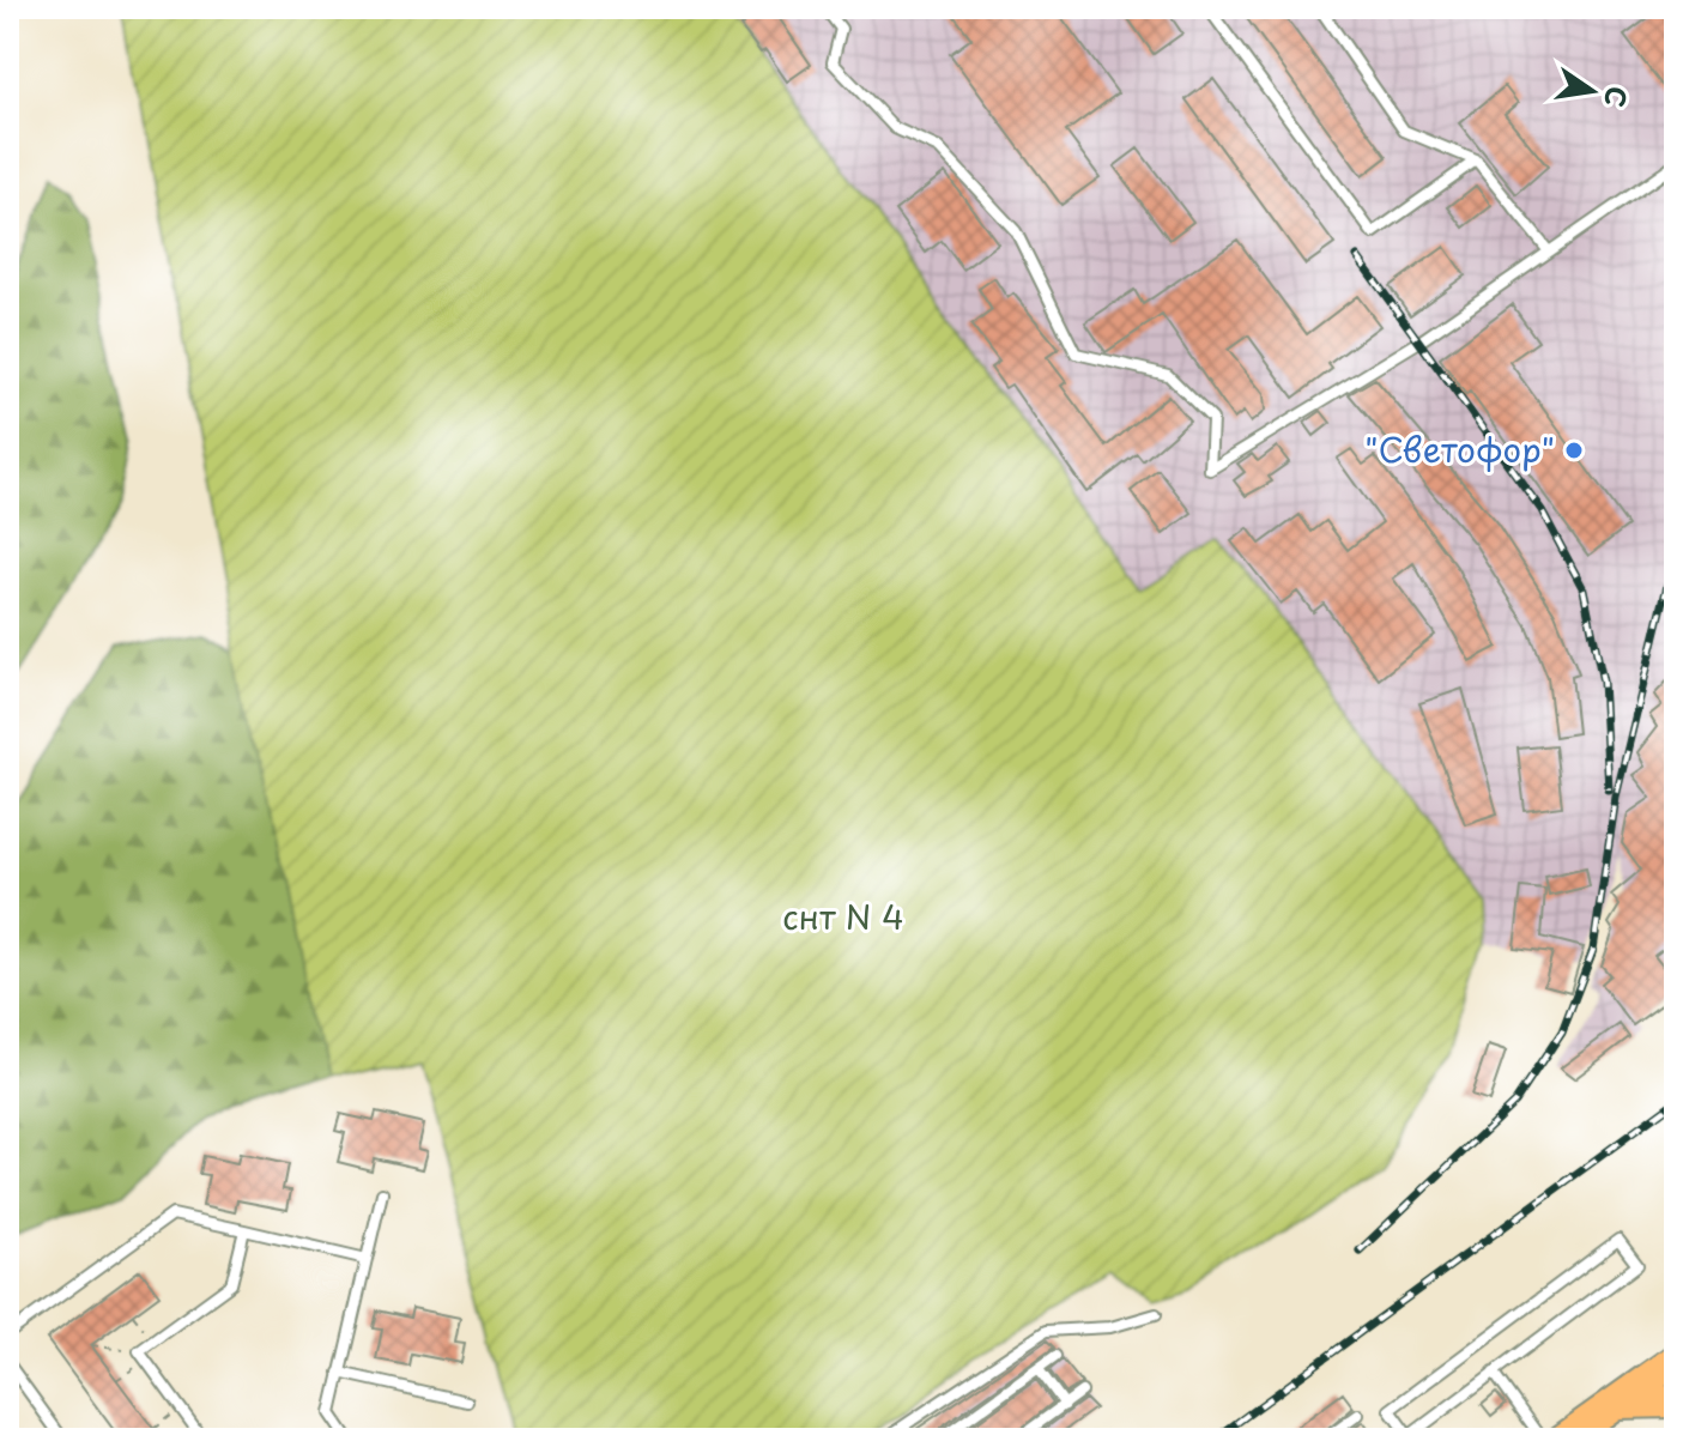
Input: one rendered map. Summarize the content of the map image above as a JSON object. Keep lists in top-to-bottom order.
{
  "parks": ["снт N 4"],
  "places": ["\"Светофор\""],
  "north": "right"
}
